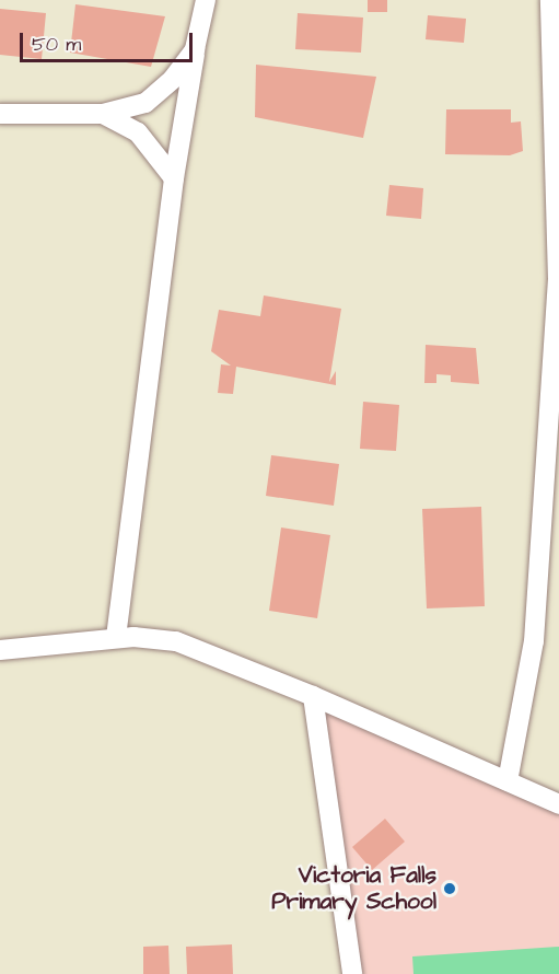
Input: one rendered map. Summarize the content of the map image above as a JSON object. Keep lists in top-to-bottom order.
{
  "places": ["Victoria Falls Primary School"],
  "scale_bar": "50 m"
}
